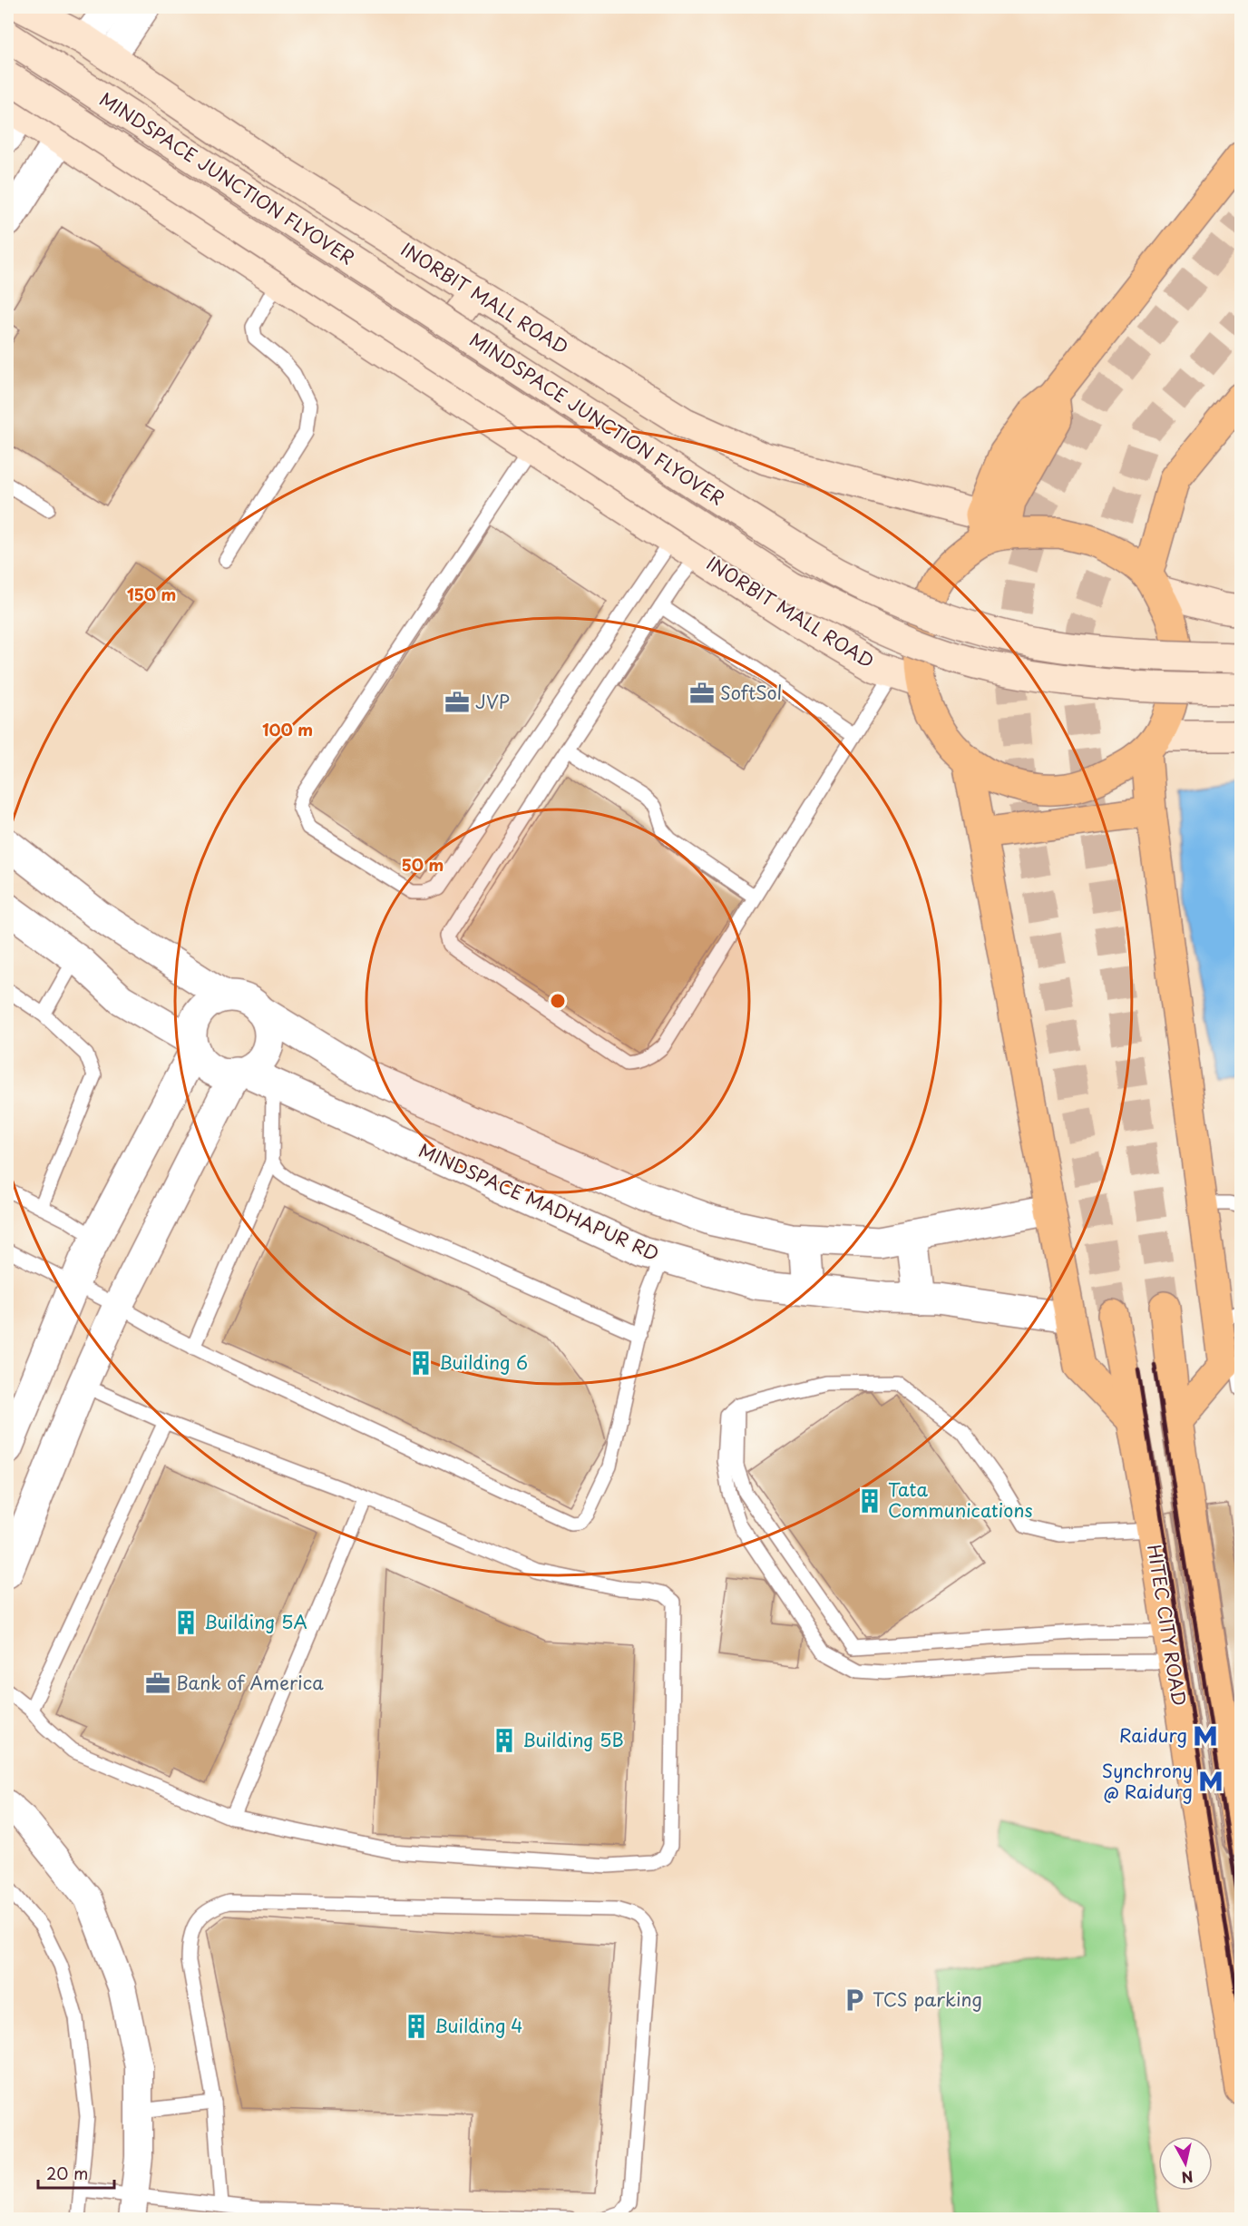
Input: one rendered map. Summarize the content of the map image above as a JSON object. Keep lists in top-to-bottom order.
{
  "streets": {
    "main road": ["MINDSPACE JUNCTION FLYOVER", "INORBIT MALL ROAD", "HITEC CITY ROAD"],
    "street": ["MINDSPACE MADHAPUR RD"]
  },
  "places": {
    "office": ["SoftSol", "JVP", "Bank of America"],
    "building": [
      "Building 6",
      "Tata Communications",
      "Building 5A",
      "Building 5B",
      "Building 4"
    ],
    "metro station": ["Raidurg", "Synchrony @ Raidurg"],
    "parking": ["TCS parking"]
  },
  "scale_bar": "20 m",
  "north": "bottom",
  "rings": ["150 m", "100 m", "50 m"]
}
